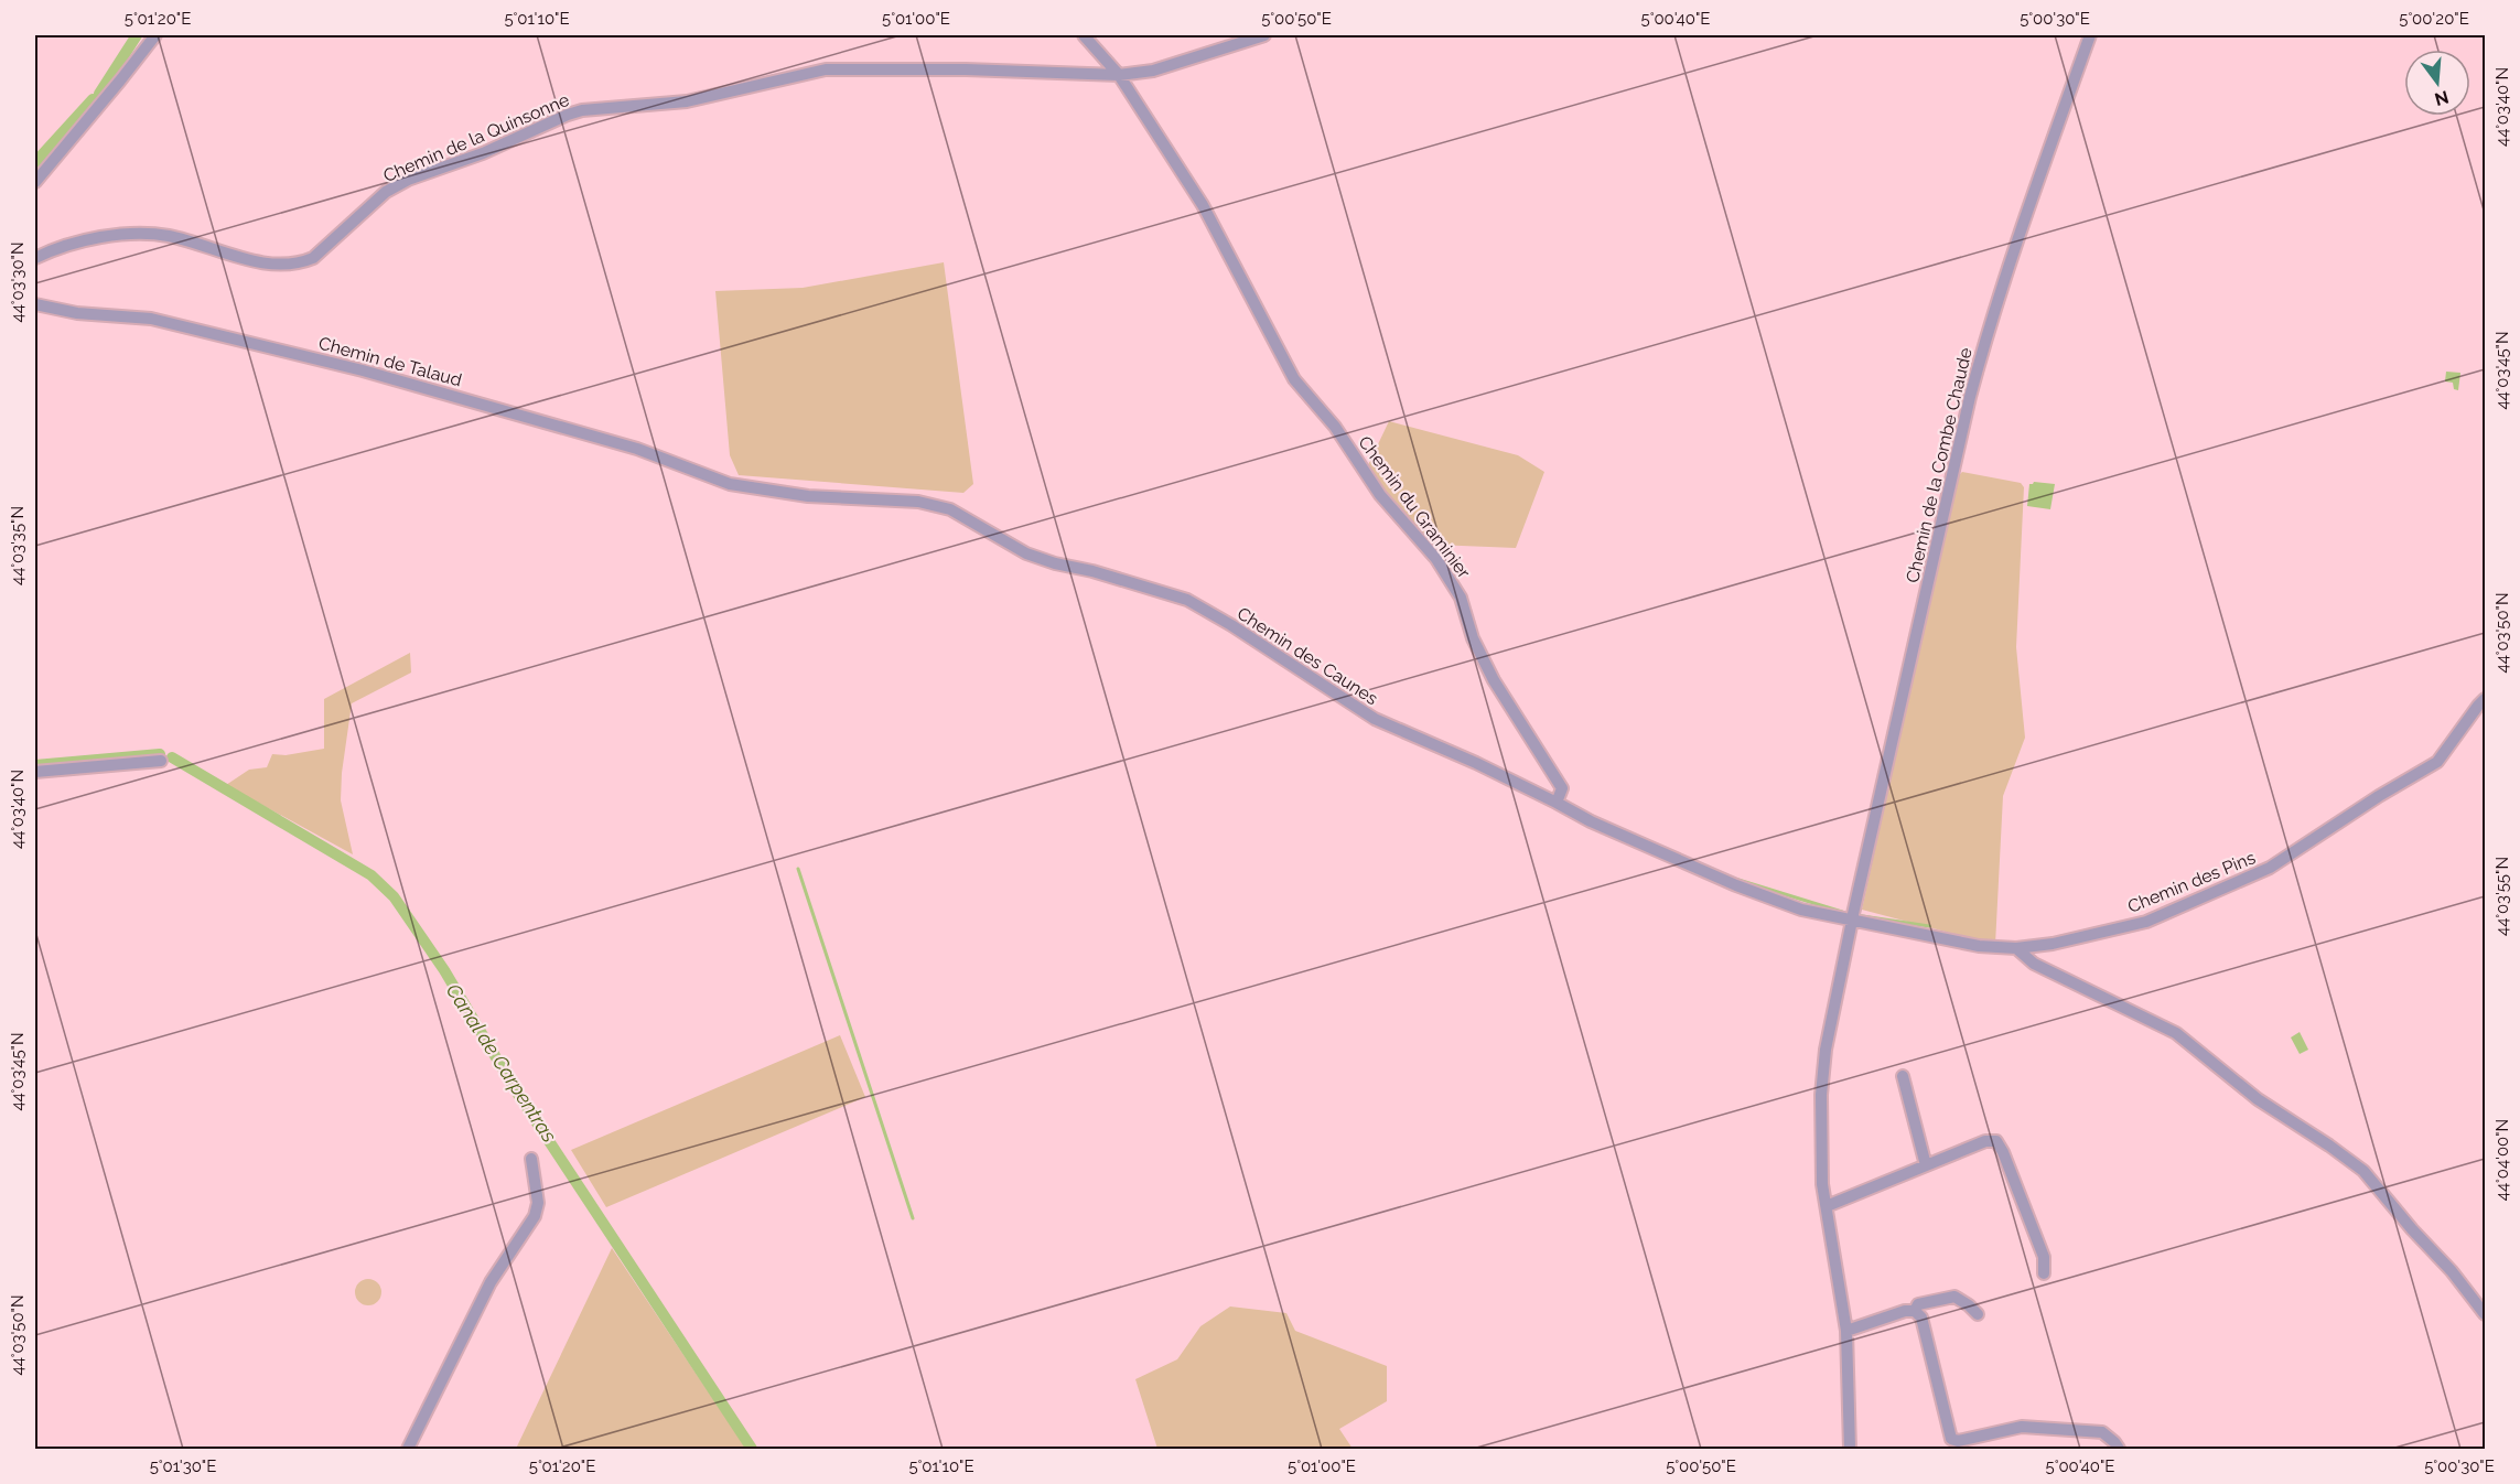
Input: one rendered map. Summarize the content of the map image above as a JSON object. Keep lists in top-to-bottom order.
{
  "streets": {
    "street": [
      "Chemin de la Quinsonne",
      "Chemin de Talaud",
      "Chemin de la Combe Chaude",
      "Chemin du Graminier",
      "Chemin des Caunes",
      "Chemin des Pins"
    ]
  },
  "crossings": [
    ["Chemin de la Quinsonne", "Chemin du Graminier"],
    ["Chemin de Talaud", "Chemin des Caunes"],
    ["Chemin de la Combe Chaude", "Chemin des Caunes"],
    ["Chemin de la Combe Chaude", "Chemin des Pins"],
    ["Chemin du Graminier", "Chemin des Caunes"],
    ["Chemin des Caunes", "Chemin des Pins"]
  ],
  "water": ["Canal de Carpentras"],
  "north": "bottom",
  "coordinates": [
    "5°01'20\"E",
    "5°01'10\"E",
    "5°01'00\"E",
    "5°00'50\"E",
    "5°00'40\"E",
    "5°00'30\"E",
    "5°00'20\"E",
    "44°03'40\"N",
    "44°03'30\"N",
    "44°03'45\"N",
    "44°03'35\"N",
    "44°03'50\"N",
    "44°03'55\"N",
    "44°04'00\"N",
    "5°01'30\"E"
  ]
}
